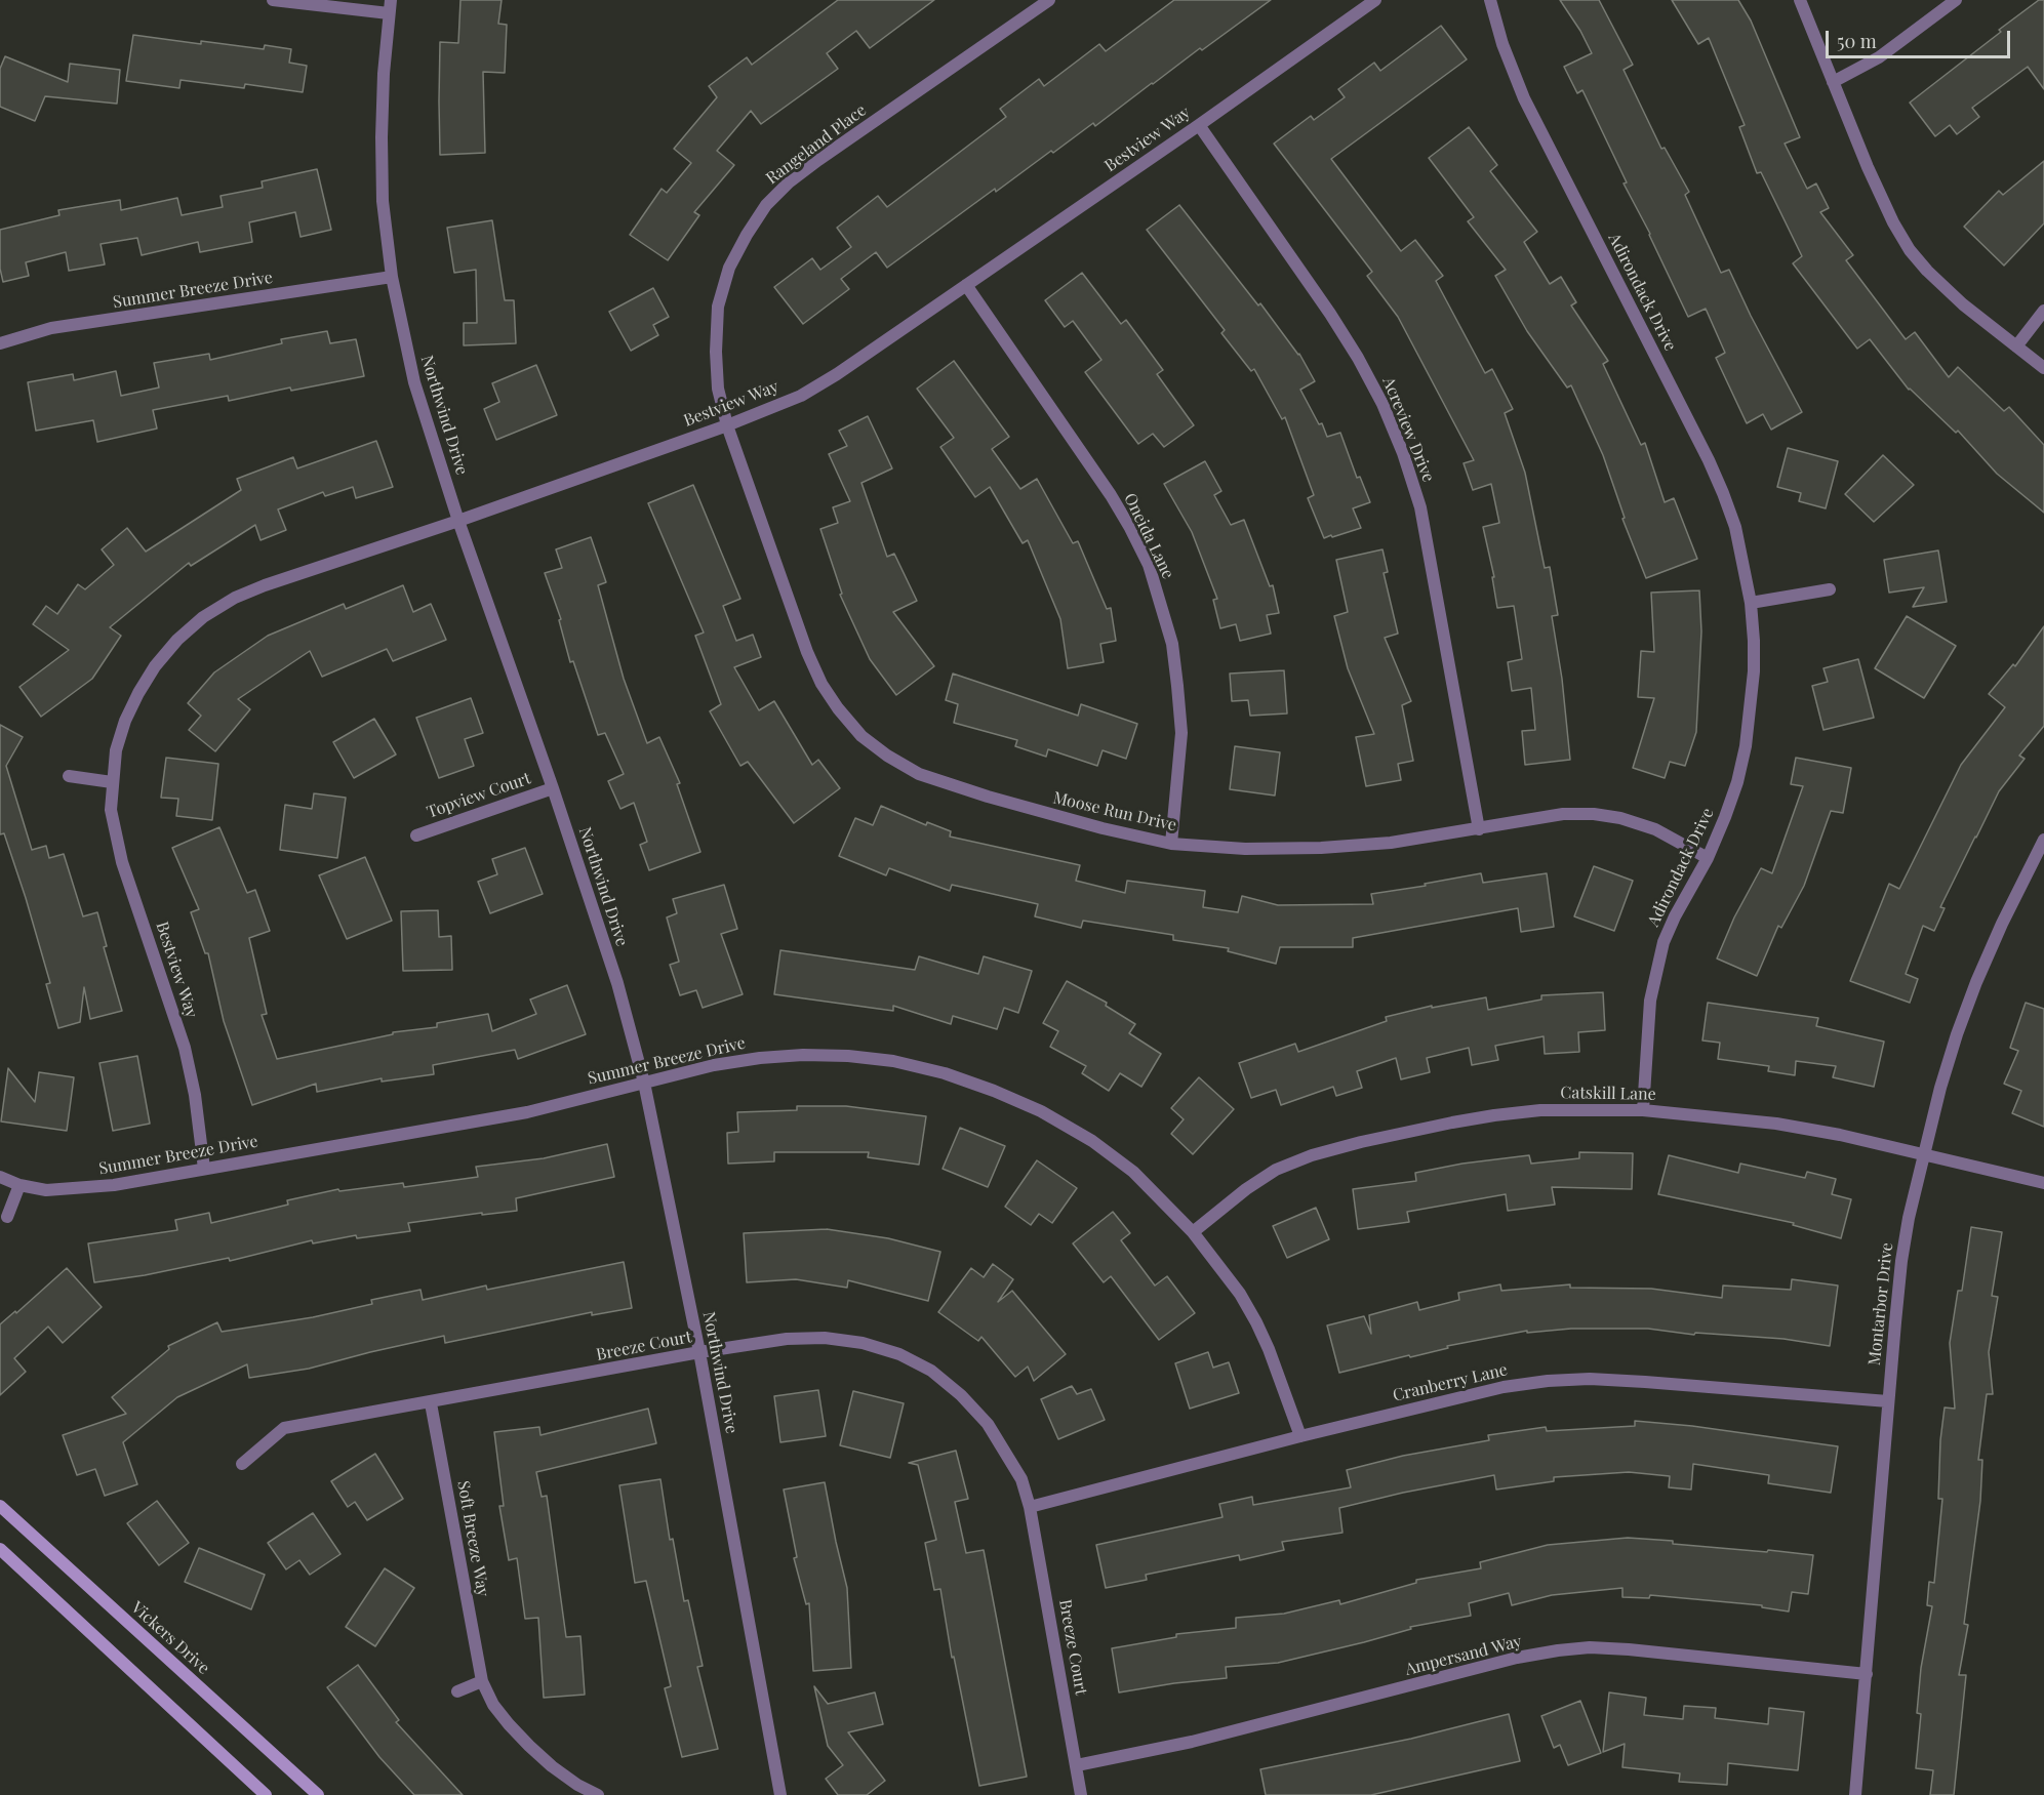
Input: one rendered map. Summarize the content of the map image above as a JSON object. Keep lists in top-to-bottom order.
{
  "streets": {
    "main road": ["Vickers Drive"],
    "street": [
      "Bestview Way",
      "Rangeland Place",
      "Summer Breeze Drive",
      "Adirondack Drive",
      "Northwind Drive",
      "Acreview Drive",
      "Oneida Lane",
      "Topview Court",
      "Moose Run Drive",
      "Catskill Lane",
      "Montarbor Drive",
      "Breeze Court",
      "Cranberry Lane",
      "Soft Breeze Way",
      "Ampersand Way"
    ]
  },
  "crossings": [
    ["Bestview Way", "Rangeland Place"],
    ["Bestview Way", "Summer Breeze Drive"],
    ["Bestview Way", "Northwind Drive"],
    ["Bestview Way", "Acreview Drive"],
    ["Bestview Way", "Oneida Lane"],
    ["Bestview Way", "Moose Run Drive"],
    ["Rangeland Place", "Moose Run Drive"],
    ["Summer Breeze Drive", "Northwind Drive"],
    ["Summer Breeze Drive", "Catskill Lane"],
    ["Summer Breeze Drive", "Cranberry Lane"],
    ["Adirondack Drive", "Moose Run Drive"],
    ["Adirondack Drive", "Catskill Lane"],
    ["Northwind Drive", "Topview Court"],
    ["Northwind Drive", "Breeze Court"],
    ["Acreview Drive", "Moose Run Drive"],
    ["Oneida Lane", "Moose Run Drive"],
    ["Catskill Lane", "Montarbor Drive"],
    ["Montarbor Drive", "Cranberry Lane"],
    ["Montarbor Drive", "Ampersand Way"],
    ["Breeze Court", "Cranberry Lane"],
    ["Breeze Court", "Soft Breeze Way"],
    ["Breeze Court", "Ampersand Way"]
  ],
  "scale_bar": "50 m"
}
